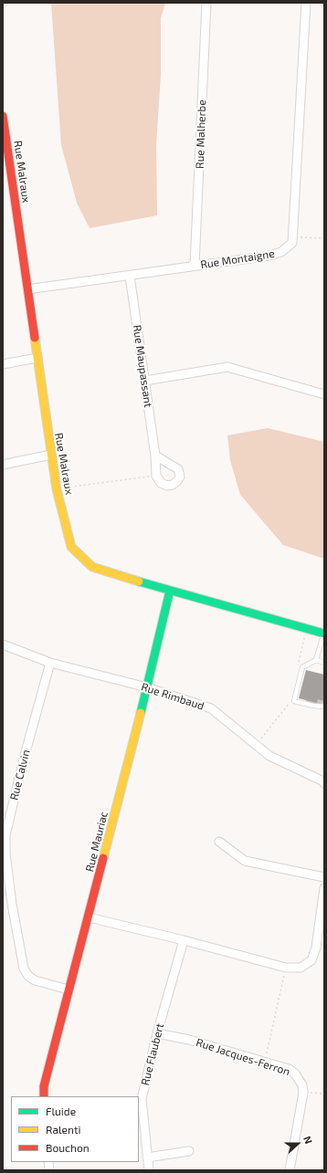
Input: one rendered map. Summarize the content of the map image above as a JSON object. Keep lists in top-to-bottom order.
{
  "streets": {
    "street": [
      "Rue Malherbe",
      "Rue Malraux",
      "Rue Montaigne",
      "Rue Maupassant",
      "Rue Rimbaud",
      "Rue Calvin",
      "Rue Mauriac",
      "Rue Flaubert",
      "Rue Jacques-Ferron"
    ]
  },
  "crossings": [
    ["Rue Malherbe", "Rue Montaigne"],
    ["Rue Malraux", "Rue Montaigne"],
    ["Rue Malraux", "Rue Mauriac"],
    ["Rue Montaigne", "Rue Maupassant"],
    ["Rue Rimbaud", "Rue Calvin"],
    ["Rue Rimbaud", "Rue Mauriac"],
    ["Rue Calvin", "Rue Mauriac"],
    ["Rue Flaubert", "Rue Jacques-Ferron"]
  ],
  "legend": ["Fluide", "Ralenti", "Bouchon"],
  "north": "right"
}
